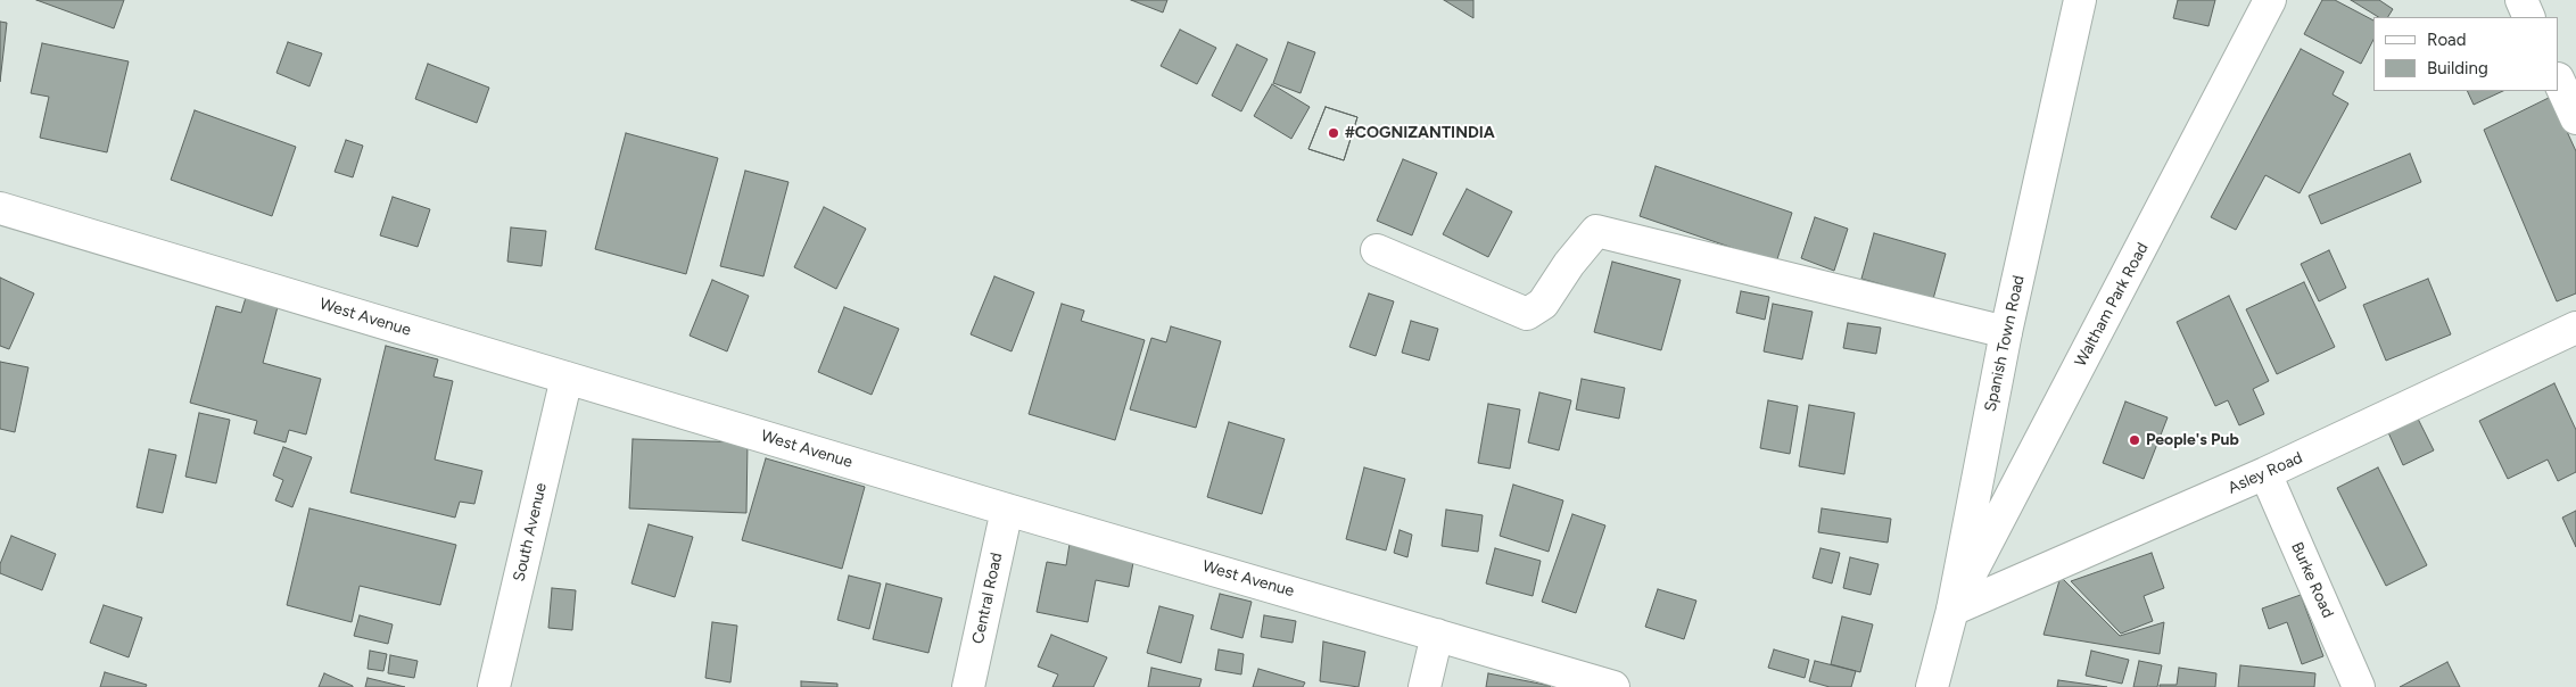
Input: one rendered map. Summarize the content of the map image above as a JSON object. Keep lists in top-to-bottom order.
{
  "streets": {
    "street": [
      "Waltham Park Road",
      "West Avenue",
      "Spanish Town Road",
      "Asley Road",
      "South Avenue",
      "Burke Road",
      "Central Road"
    ]
  },
  "crossings": [
    ["Waltham Park Road", "Spanish Town Road"],
    ["Waltham Park Road", "Asley Road"],
    ["West Avenue", "South Avenue"],
    ["West Avenue", "Central Road"],
    ["Spanish Town Road", "Asley Road"],
    ["Asley Road", "Burke Road"]
  ],
  "places": ["#COGNIZANTINDIA", "People's Pub"],
  "legend": ["Road", "Building"]
}
